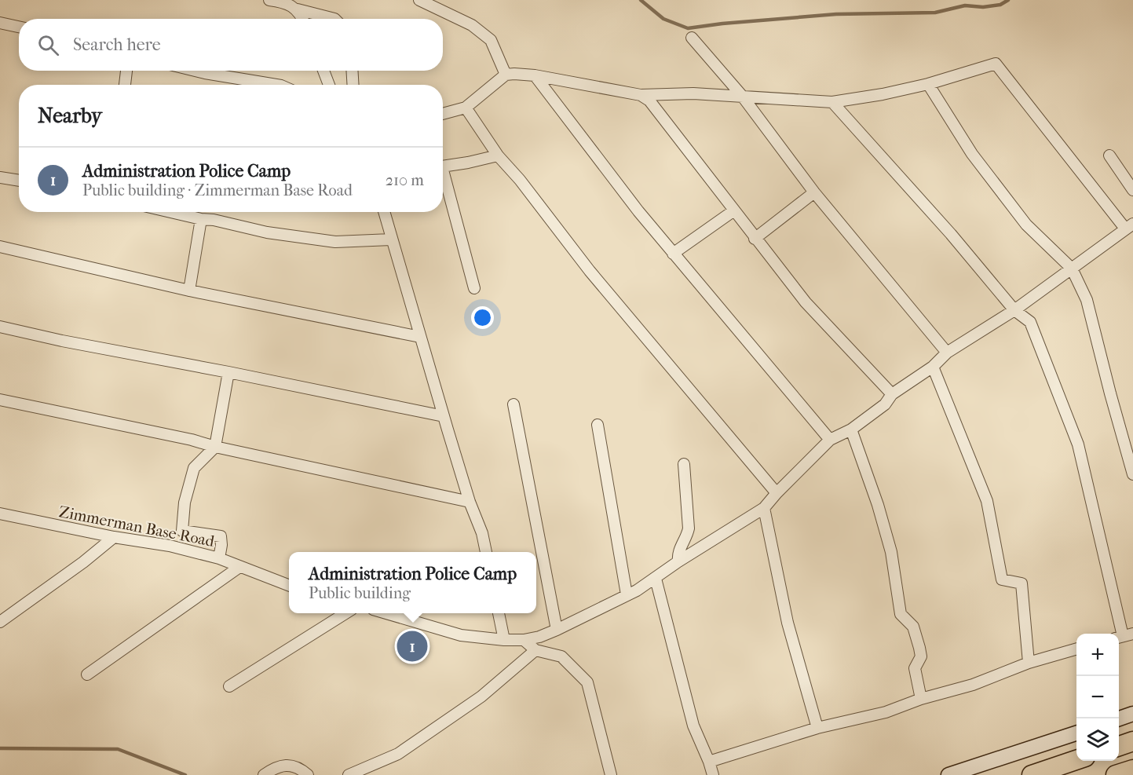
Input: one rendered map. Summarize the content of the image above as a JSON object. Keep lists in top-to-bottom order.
{
  "streets": {
    "street": ["Zimmerman Base Road"]
  },
  "page": {
    "search": "Search here",
    "heading": "Nearby",
    "list": [
      {
        "mark": "1",
        "name": "Administration Police Camp",
        "note": "Public building · Zimmerman Base Road",
        "value": "210 m"
      }
    ],
    "popup": ["Administration Police Camp", "Public building"],
    "pins": "1",
    "map_buttons": ["+", "−"]
  }
}
